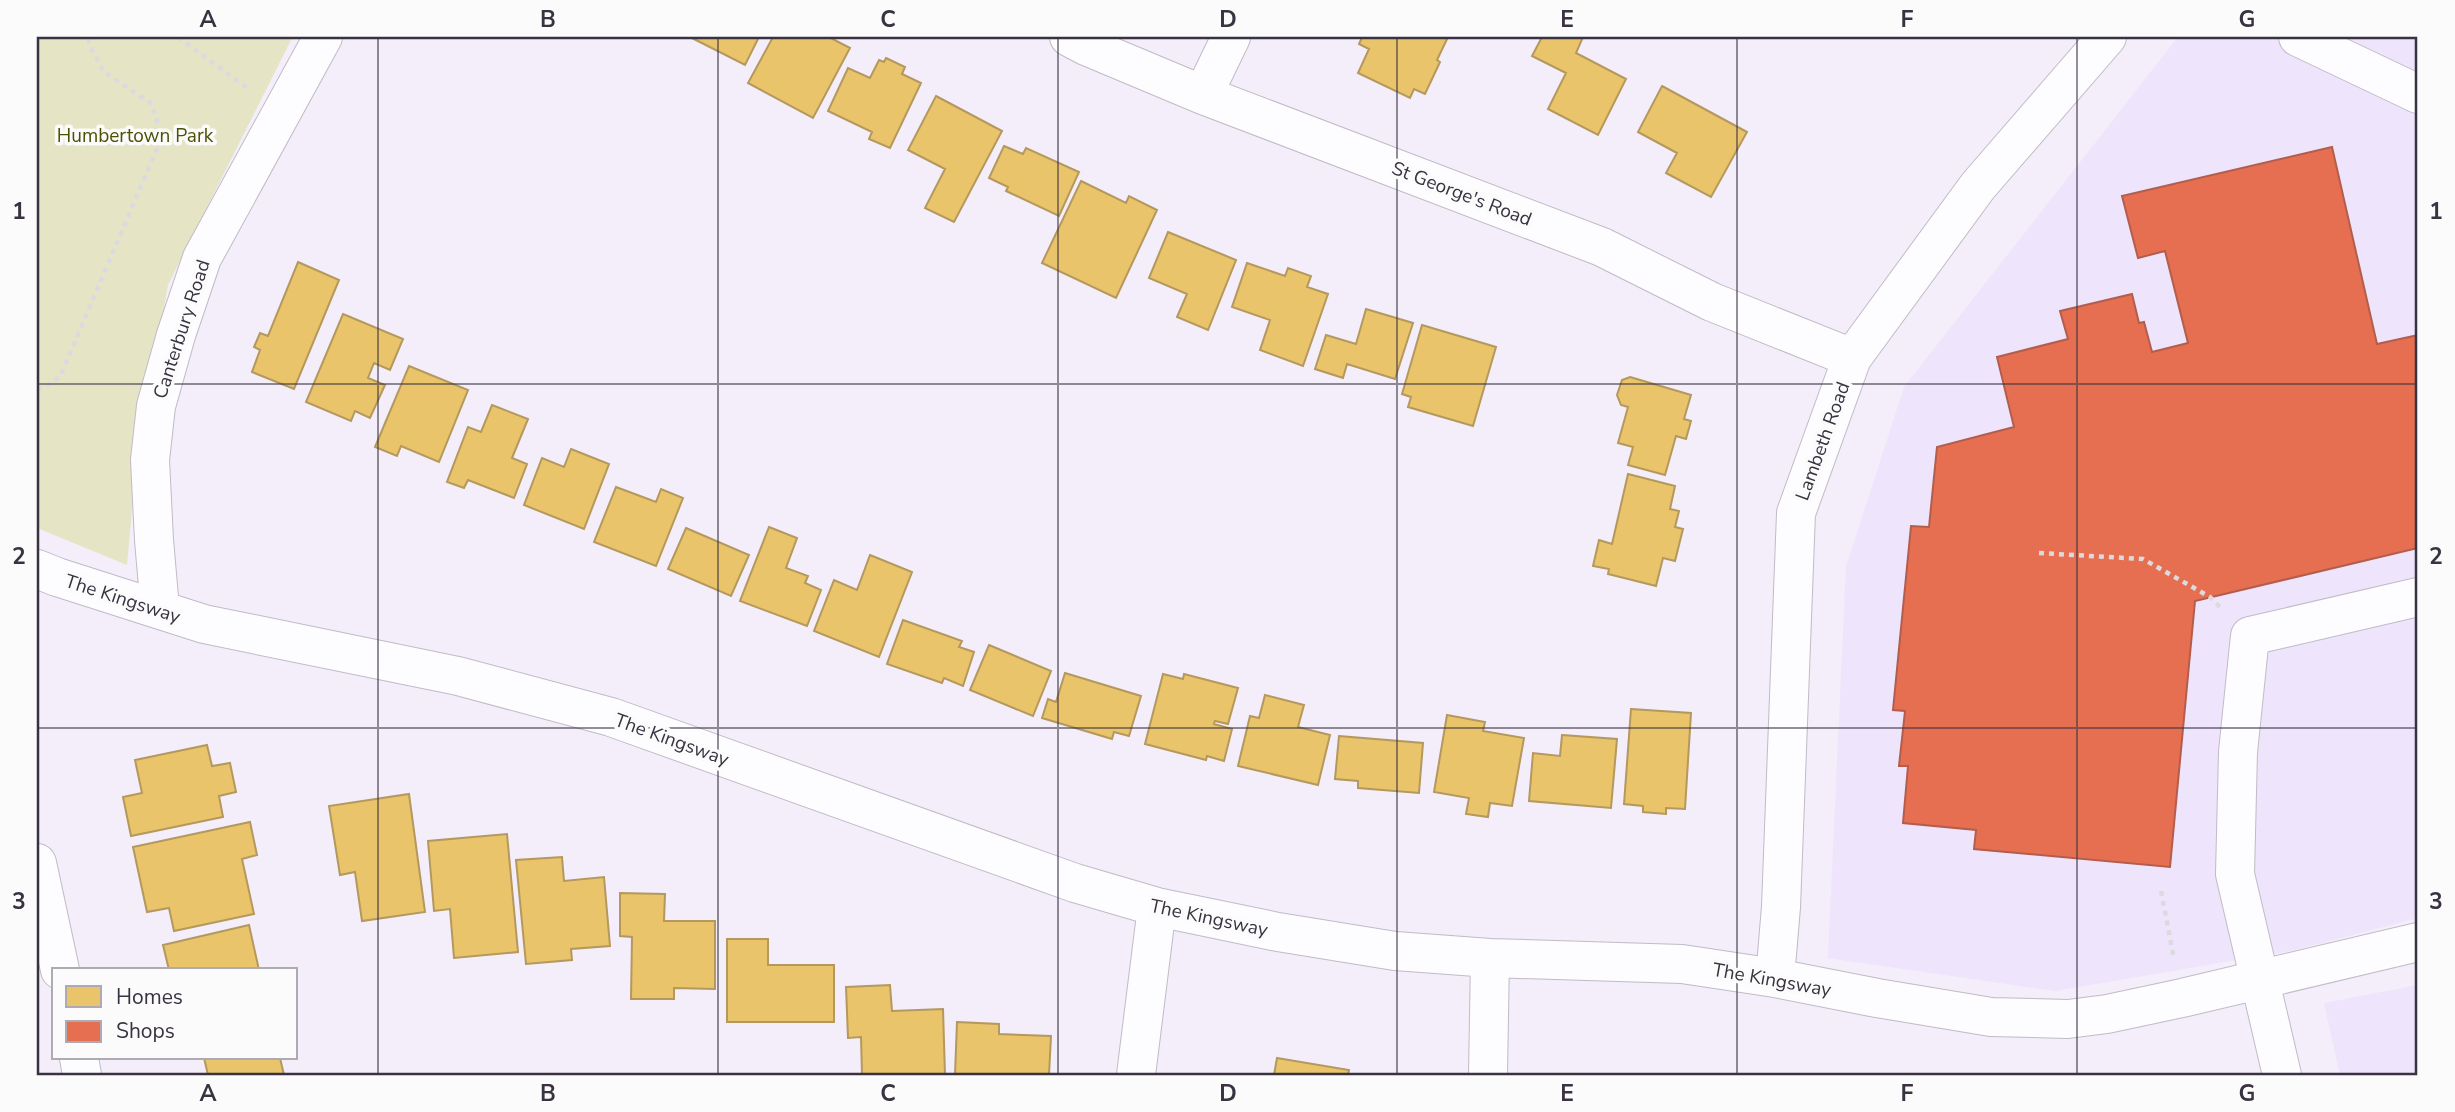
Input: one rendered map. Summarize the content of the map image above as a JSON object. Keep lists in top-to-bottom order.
{
  "streets": {
    "street": [
      "St George's Road",
      "Canterbury Road",
      "Lambeth Road",
      "The Kingsway"
    ]
  },
  "crossings": [
    ["St George's Road", "Lambeth Road"],
    ["Canterbury Road", "The Kingsway"],
    ["Lambeth Road", "The Kingsway"]
  ],
  "parks": ["Humbertown Park"],
  "legend": ["Homes", "Shops"],
  "grid": {
    "columns": [
      "A",
      "B",
      "C",
      "D",
      "E",
      "F",
      "G"
    ],
    "rows": ["1", "2", "3"]
  }
}
